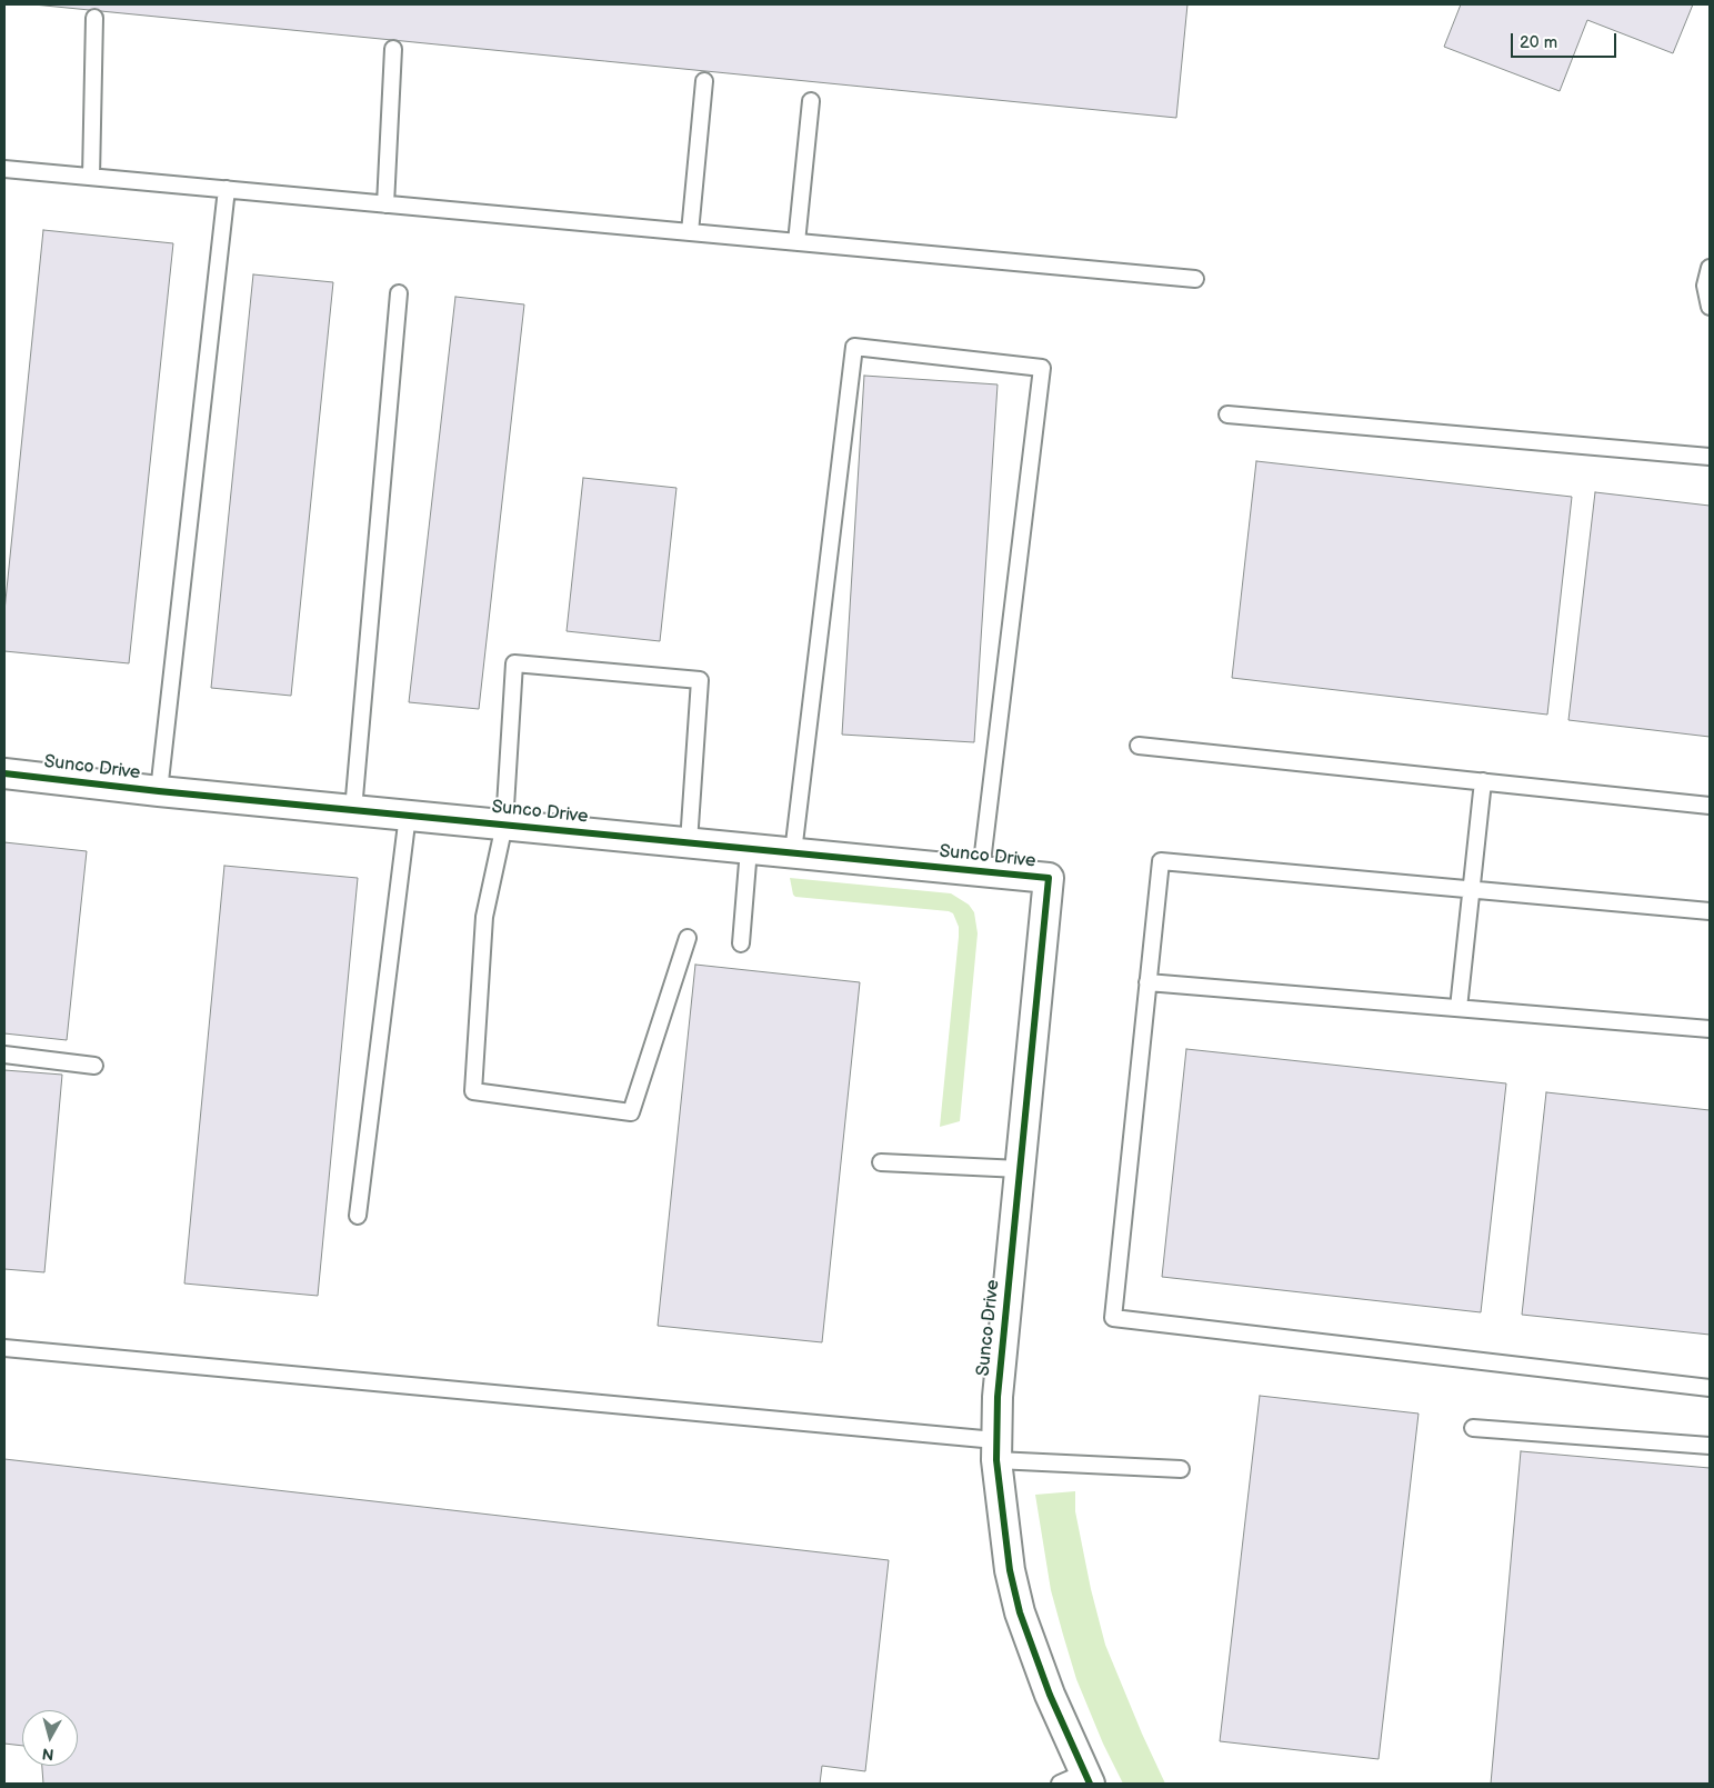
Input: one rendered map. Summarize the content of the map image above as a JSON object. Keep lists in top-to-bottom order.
{
  "streets": {
    "street": ["Sunco Drive"]
  },
  "scale_bar": "20 m",
  "north": "bottom"
}
